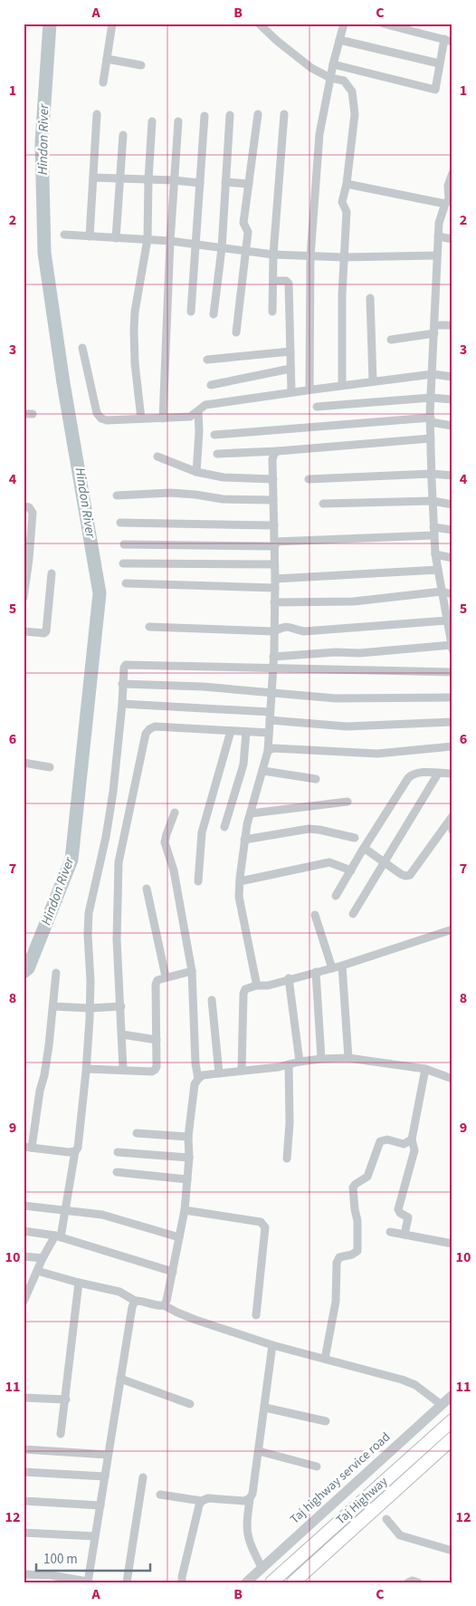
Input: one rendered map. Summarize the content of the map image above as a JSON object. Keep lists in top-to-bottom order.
{
  "streets": {
    "main road": ["Taj Highway"],
    "street": ["Taj highway service road"]
  },
  "water": ["Hindon River"],
  "scale_bar": "100 m",
  "grid": {
    "columns": ["A", "B", "C"],
    "rows": [
      "1",
      "2",
      "3",
      "4",
      "5",
      "6",
      "7",
      "8",
      "9",
      "10",
      "11",
      "12"
    ]
  }
}
